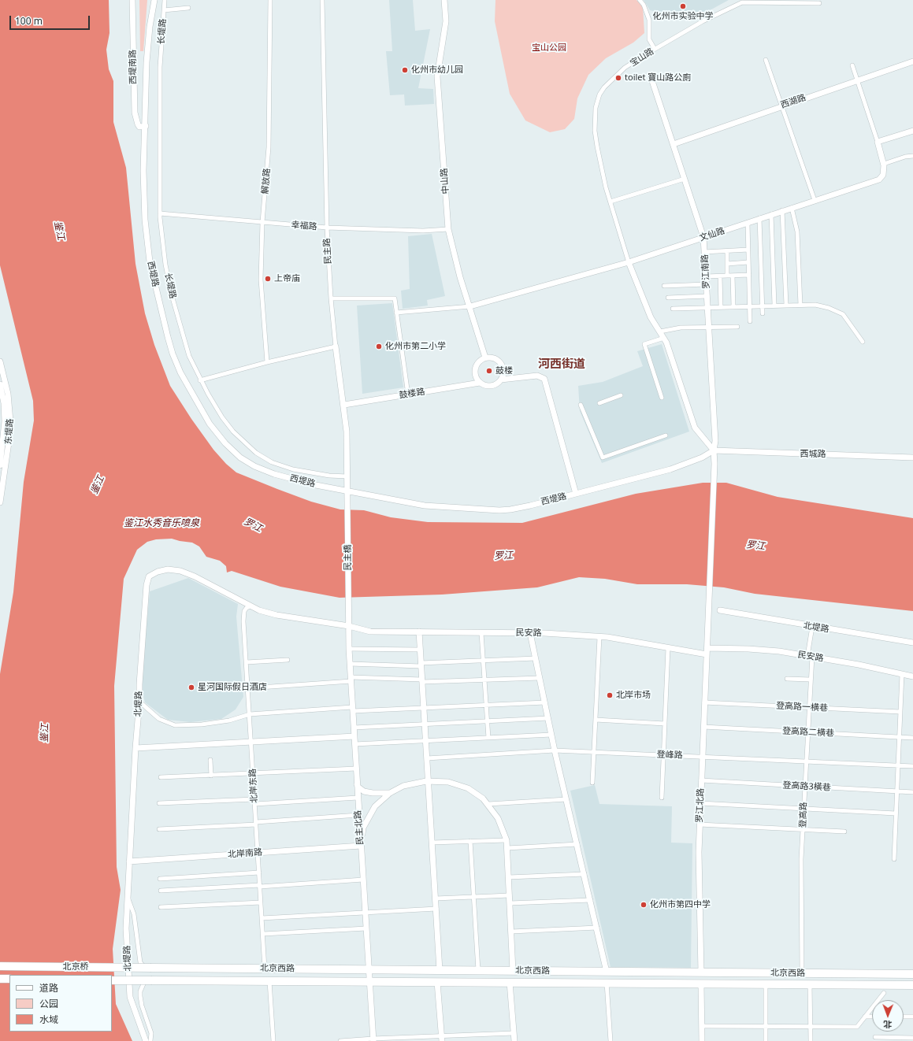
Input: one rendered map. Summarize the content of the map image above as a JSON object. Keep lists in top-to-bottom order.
{
  "streets": {
    "highway": ["北京桥", "北京西路"],
    "street": [
      "长堤路",
      "宝山路",
      "西堤南路",
      "西湖路",
      "解放路",
      "中山路",
      "幸福路",
      "文仙路",
      "民主路",
      "罗江南路",
      "西堤路",
      "鼓楼路",
      "东堤路",
      "西城路",
      "民主橋",
      "北堤路",
      "民安路",
      "登高路一横巷",
      "登高路二横巷",
      "登峰路",
      "北岸东路",
      "登高路3橫巷",
      "罗江北路",
      "登高路",
      "民主北路",
      "北岸南路"
    ]
  },
  "crossings": [
    ["长堤路", "幸福路"],
    ["长堤路", "民主路"],
    ["宝山路", "文仙路"],
    ["西堤南路", "西堤路"],
    ["西湖路", "罗江南路"],
    ["解放路", "幸福路"],
    ["中山路", "幸福路"],
    ["中山路", "文仙路"],
    ["中山路", "鼓楼路"],
    ["幸福路", "民主路"],
    ["文仙路", "罗江南路"],
    ["民主路", "西堤路"],
    ["民主路", "鼓楼路"],
    ["民主路", "民主橋"],
    ["罗江南路", "西堤路"],
    ["罗江南路", "西城路"],
    ["罗江南路", "罗江北路"],
    ["西堤路", "西城路"],
    ["民主橋", "民主北路"],
    ["北堤路", "民安路"],
    ["北堤路", "北岸东路"],
    ["北堤路", "登高路"],
    ["北堤路", "民主北路"],
    ["北堤路", "北岸南路"],
    ["民安路", "罗江北路"],
    ["民安路", "登高路"],
    ["民安路", "民主北路"],
    ["登高路一横巷", "罗江北路"],
    ["登高路一横巷", "登高路"],
    ["登高路二横巷", "罗江北路"],
    ["登高路二横巷", "登高路"],
    ["登峰路", "罗江北路"],
    ["登峰路", "登高路"],
    ["北岸东路", "北岸南路"],
    ["北岸东路", "北京西路"],
    ["登高路3橫巷", "罗江北路"],
    ["登高路3橫巷", "登高路"],
    ["罗江北路", "北京西路"],
    ["登高路", "北京西路"],
    ["民主北路", "北岸南路"],
    ["民主北路", "北京西路"],
    ["北京桥", "北京西路"]
  ],
  "districts": ["河西街道"],
  "water": ["鉴江", "鉴江水秀音乐喷泉", "罗江"],
  "parks": ["宝山公园"],
  "places": [
    "化州市实验中学",
    "化州市幼儿园",
    "toilet 寶山路公廁",
    "上帝庙",
    "化州市第二小学",
    "鼓楼",
    "星河国际假日酒店",
    "北岸市场",
    "化州市第四中学"
  ],
  "legend": ["道路", "公园", "水域"],
  "scale_bar": "100 m",
  "north": "bottom"
}
